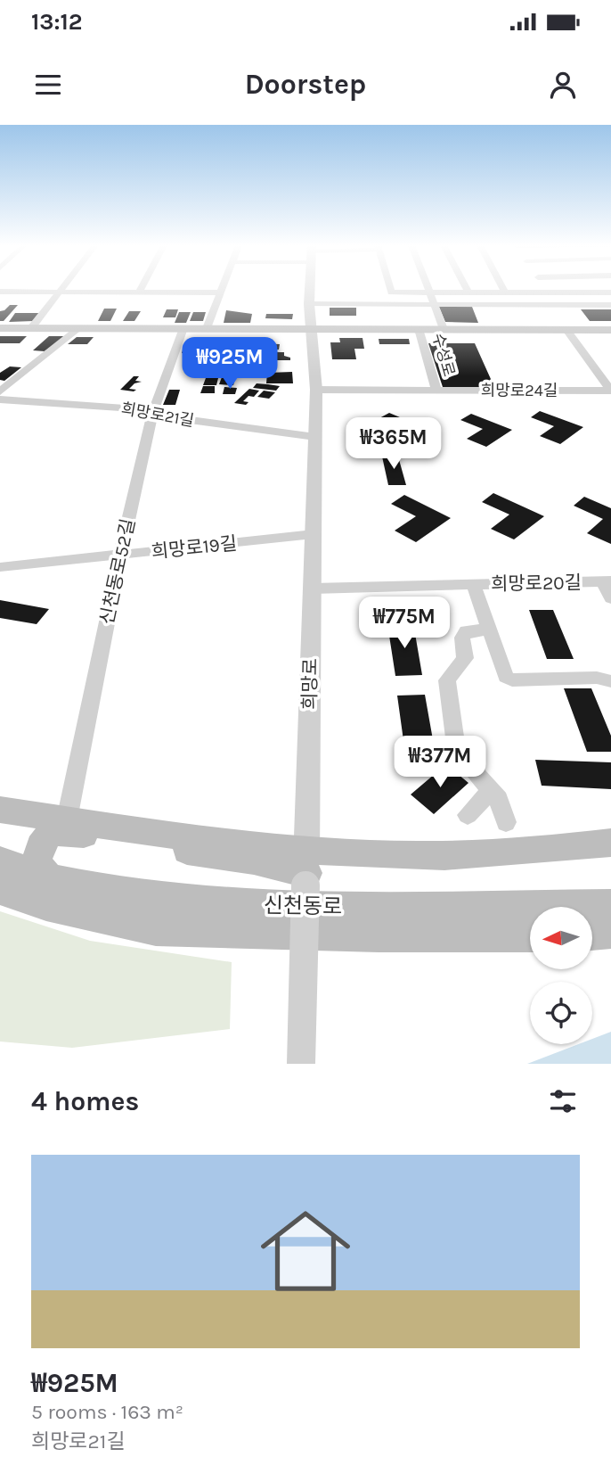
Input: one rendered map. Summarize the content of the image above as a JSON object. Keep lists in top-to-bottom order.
{
  "streets": {
    "main road": ["수성로", "신천동로"],
    "street": [
      "희망로24길",
      "희망로21길",
      "희망로19길",
      "신천동로52길",
      "희망로20길",
      "희망로"
    ]
  },
  "crossings": [
    ["수성로", "희망로24길"],
    ["수성로", "신천동로52길"],
    ["수성로", "희망로"],
    ["희망로24길", "희망로"],
    ["희망로21길", "신천동로52길"],
    ["희망로21길", "희망로"],
    ["희망로19길", "신천동로52길"],
    ["희망로19길", "희망로"],
    ["희망로20길", "희망로"]
  ],
  "north": "left",
  "page": {
    "status": "13:12",
    "header": "Doorstep",
    "price": [
      "₩925M",
      "₩365M",
      "₩775M",
      "₩377M"
    ],
    "heading": "4 homes",
    "list": [
      {
        "name": "₩925M",
        "note": "5 rooms · 163 m² · 희망로21길"
      }
    ]
  }
}
